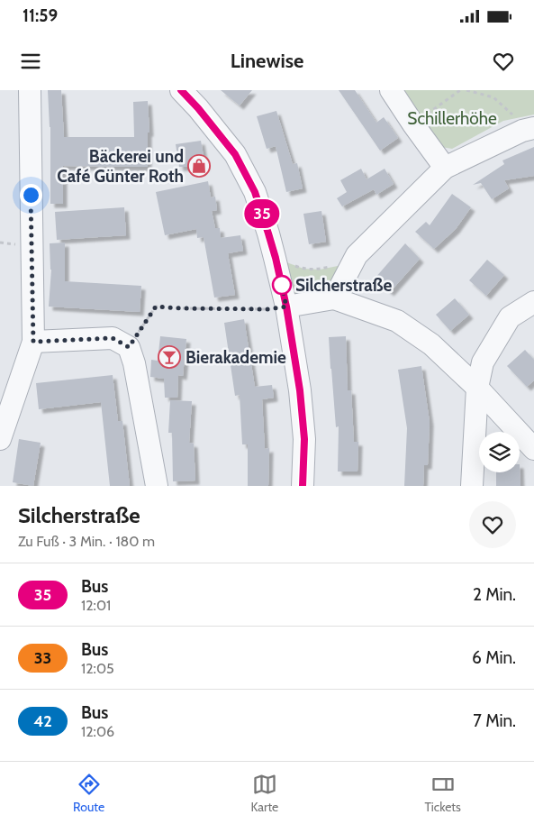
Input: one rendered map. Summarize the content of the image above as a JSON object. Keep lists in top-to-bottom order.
{
  "parks": ["Schillerhöhe"],
  "places": {
    "shop": ["Bäckerei und Café Günter Roth"],
    "other": ["Silcherstraße"],
    "bar": ["Bierakademie"]
  },
  "lines": ["bus line 35"],
  "page": {
    "status": "11:59",
    "header": "Linewise",
    "on_map": "35",
    "heading": ["Silcherstraße", "Zu Fuß · 3 Min. · 180 m"],
    "list": [
      {
        "mark": "35",
        "name": "Bus",
        "note": "12:01",
        "value": "2 Min."
      },
      {
        "mark": "33",
        "name": "Bus",
        "note": "12:05",
        "value": "6 Min."
      },
      {
        "mark": "42",
        "name": "Bus",
        "note": "12:06",
        "value": "7 Min."
      }
    ],
    "tabs": ["Route", "Karte", "Tickets"]
  }
}
